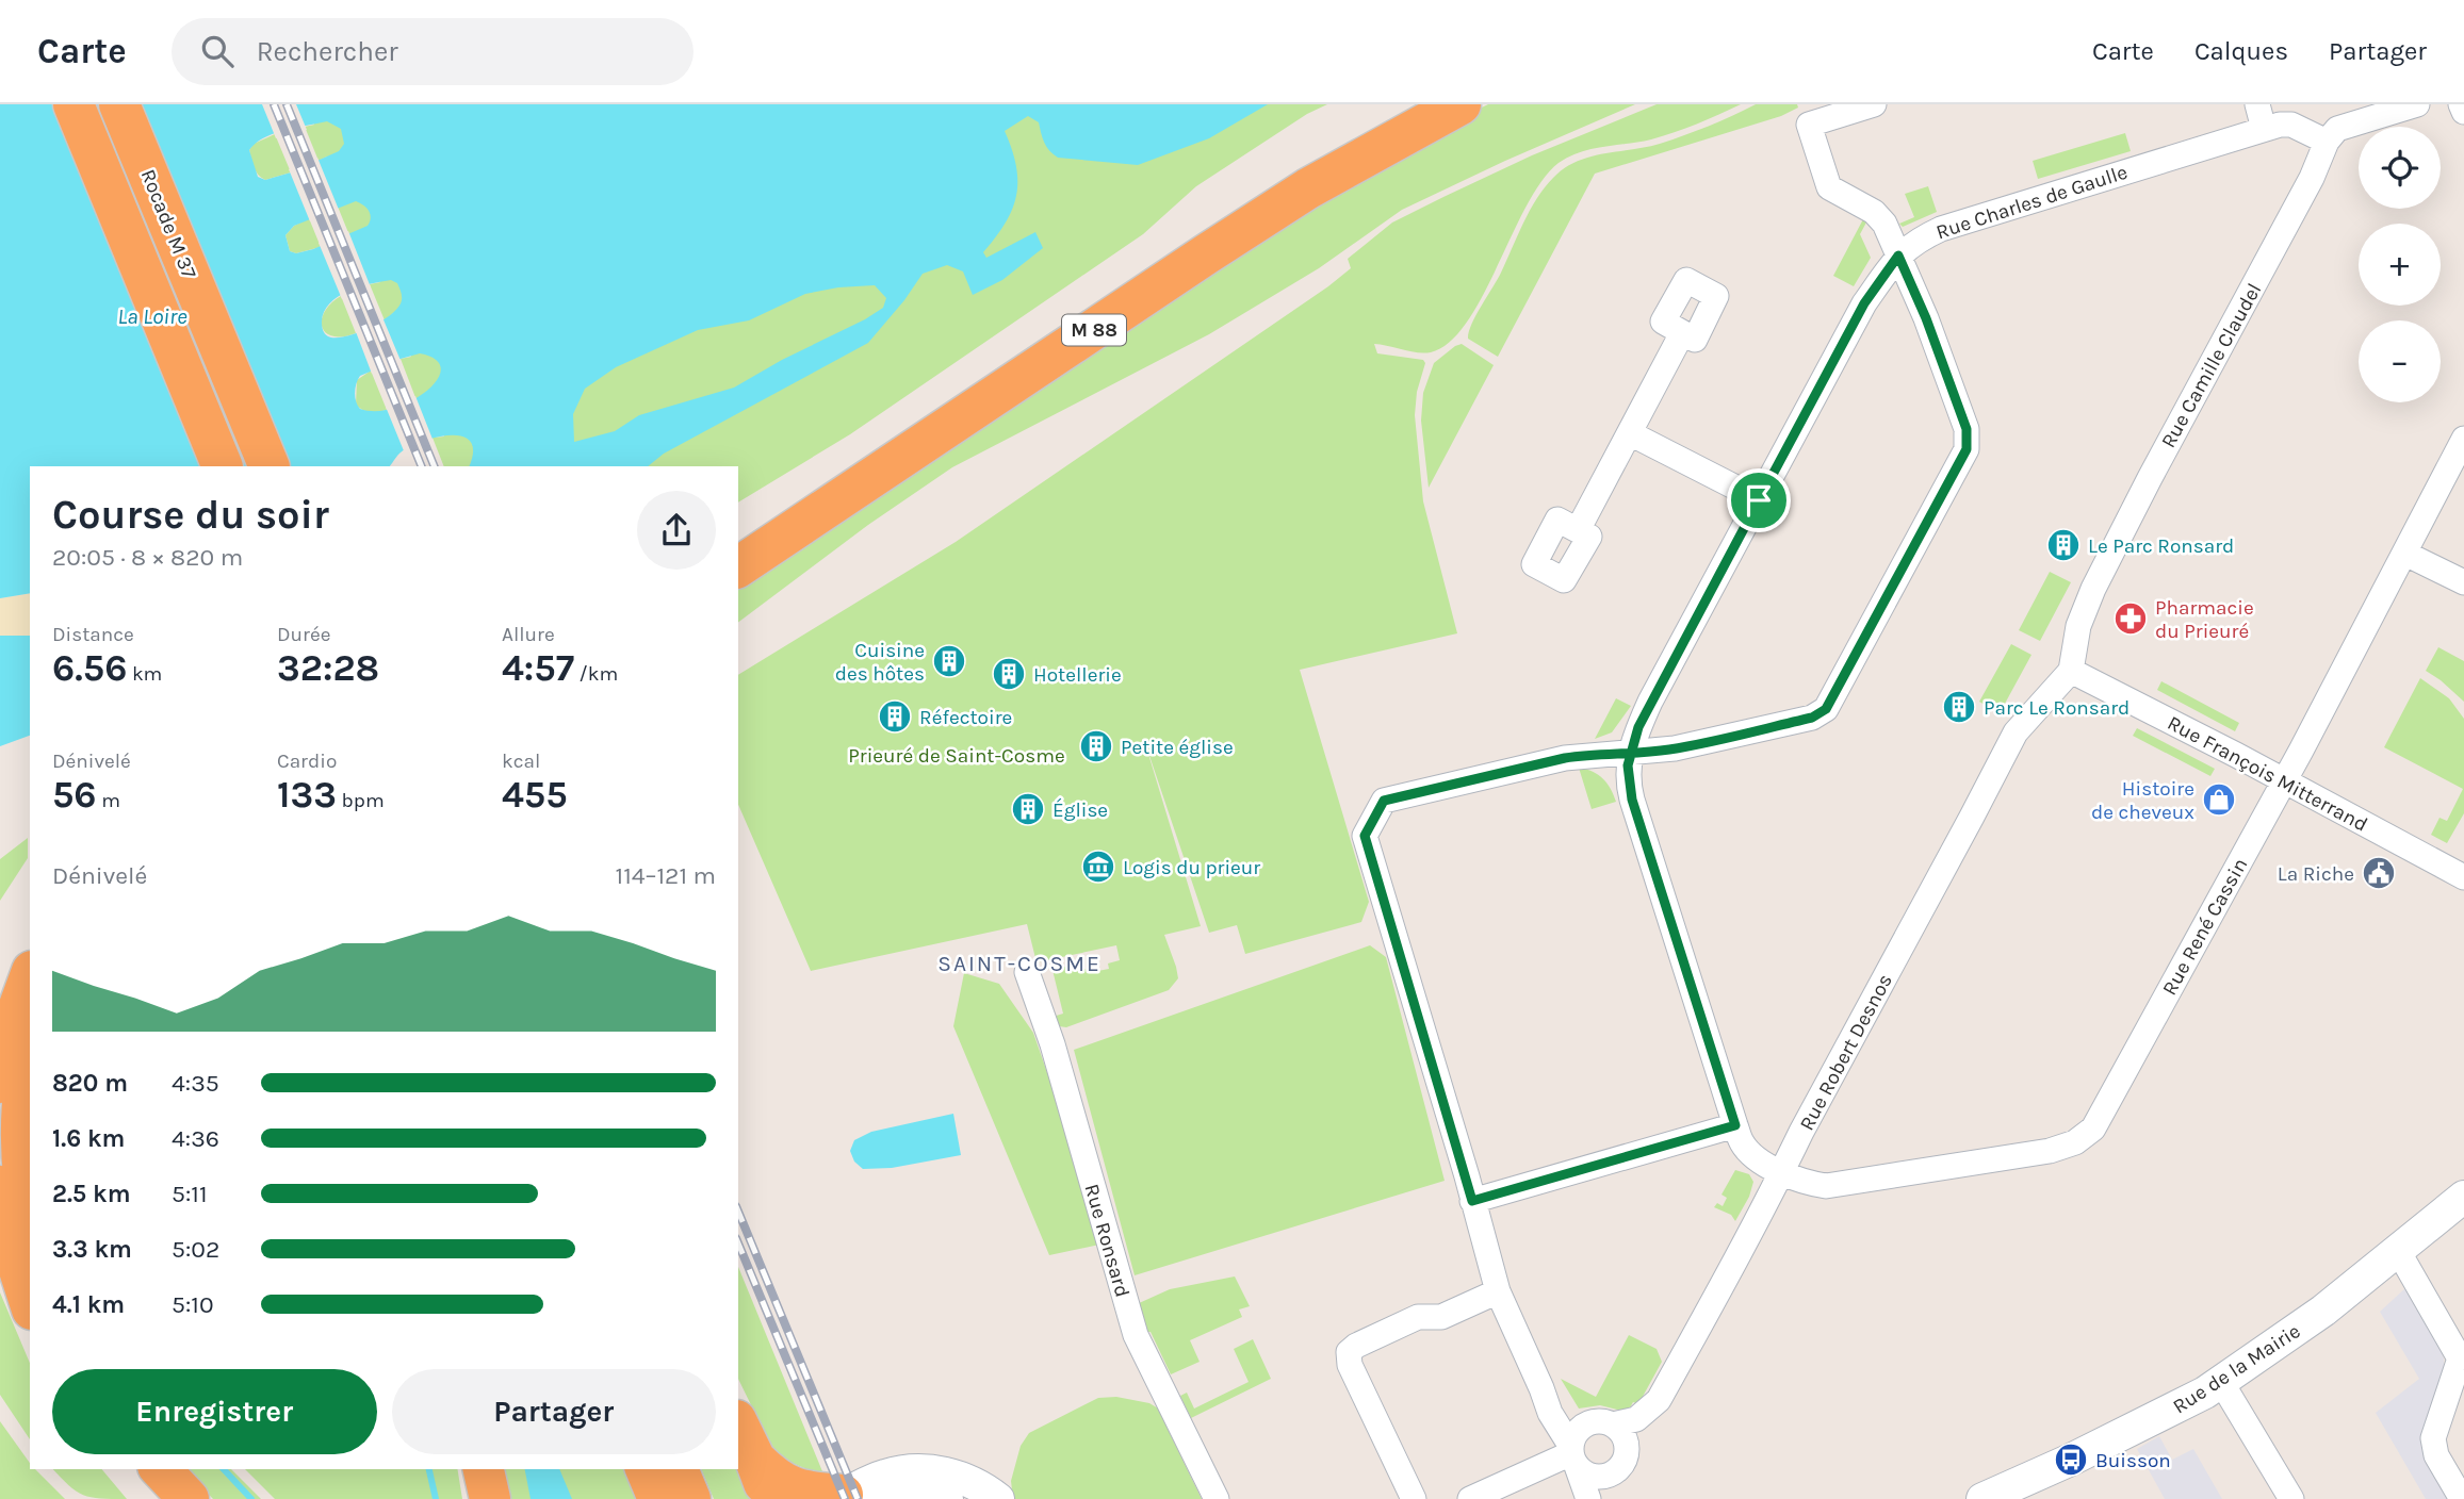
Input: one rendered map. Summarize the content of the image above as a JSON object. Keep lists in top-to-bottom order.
{
  "streets": {
    "highway": ["Rocade M 37", "M 88"],
    "street": [
      "Rue Charles de Gaulle",
      "Rue Camille Claudel",
      "Rue François Mitterrand",
      "Rue René Cassin",
      "Rue Robert Desnos",
      "Rue Ronsard",
      "Rue de la Mairie"
    ]
  },
  "crossings": [
    ["Rue Charles de Gaulle", "Rue Camille Claudel"],
    ["Rue Charles de Gaulle", "Rue René Cassin"],
    ["Rue Charles de Gaulle", "Rue Robert Desnos"],
    ["Rue Camille Claudel", "Rue François Mitterrand"],
    ["Rue Camille Claudel", "Rue Robert Desnos"],
    ["Rue François Mitterrand", "Rue René Cassin"],
    ["Rue François Mitterrand", "Rue Robert Desnos"],
    ["Rue René Cassin", "Rue Robert Desnos"]
  ],
  "districts": ["SAINT-COSME"],
  "water": ["La Loire"],
  "parks": ["Prieuré de Saint-Cosme"],
  "places": {
    "building": [
      "Le Parc Ronsard",
      "Cuisine des hôtes",
      "Hotellerie",
      "Parc Le Ronsard",
      "Réfectoire",
      "Petite église",
      "Église"
    ],
    "pharmacy": ["Pharmacie du Prieuré"],
    "shop": ["Histoire de cheveux"],
    "museum": ["Logis du prieur"],
    "public building": ["La Riche"],
    "bus stop": ["Buisson"]
  },
  "page": {
    "header": "Carte",
    "search": "Rechercher",
    "nav": ["Carte", "Calques", "Partager"],
    "map_buttons": ["+", "−"],
    "heading": ["Course du soir", "20:05 · 8 × 820 m"],
    "stats": [
      ["Distance", "6.56 km"],
      ["Durée", "32:28"],
      ["Allure", "4:57 /km"],
      ["Dénivelé", "56 m"],
      ["Cardio", "133 bpm"],
      ["kcal", "455"]
    ],
    "chart": ["Dénivelé", "114–121 m"],
    "list": [
      {
        "name": "820 m",
        "note": "4:35"
      },
      {
        "name": "1.6 km",
        "note": "4:36"
      },
      {
        "name": "2.5 km",
        "note": "5:11"
      },
      {
        "name": "3.3 km",
        "note": "5:02"
      },
      {
        "name": "4.1 km",
        "note": "5:10"
      }
    ],
    "buttons": ["Enregistrer", "Partager"]
  }
}
